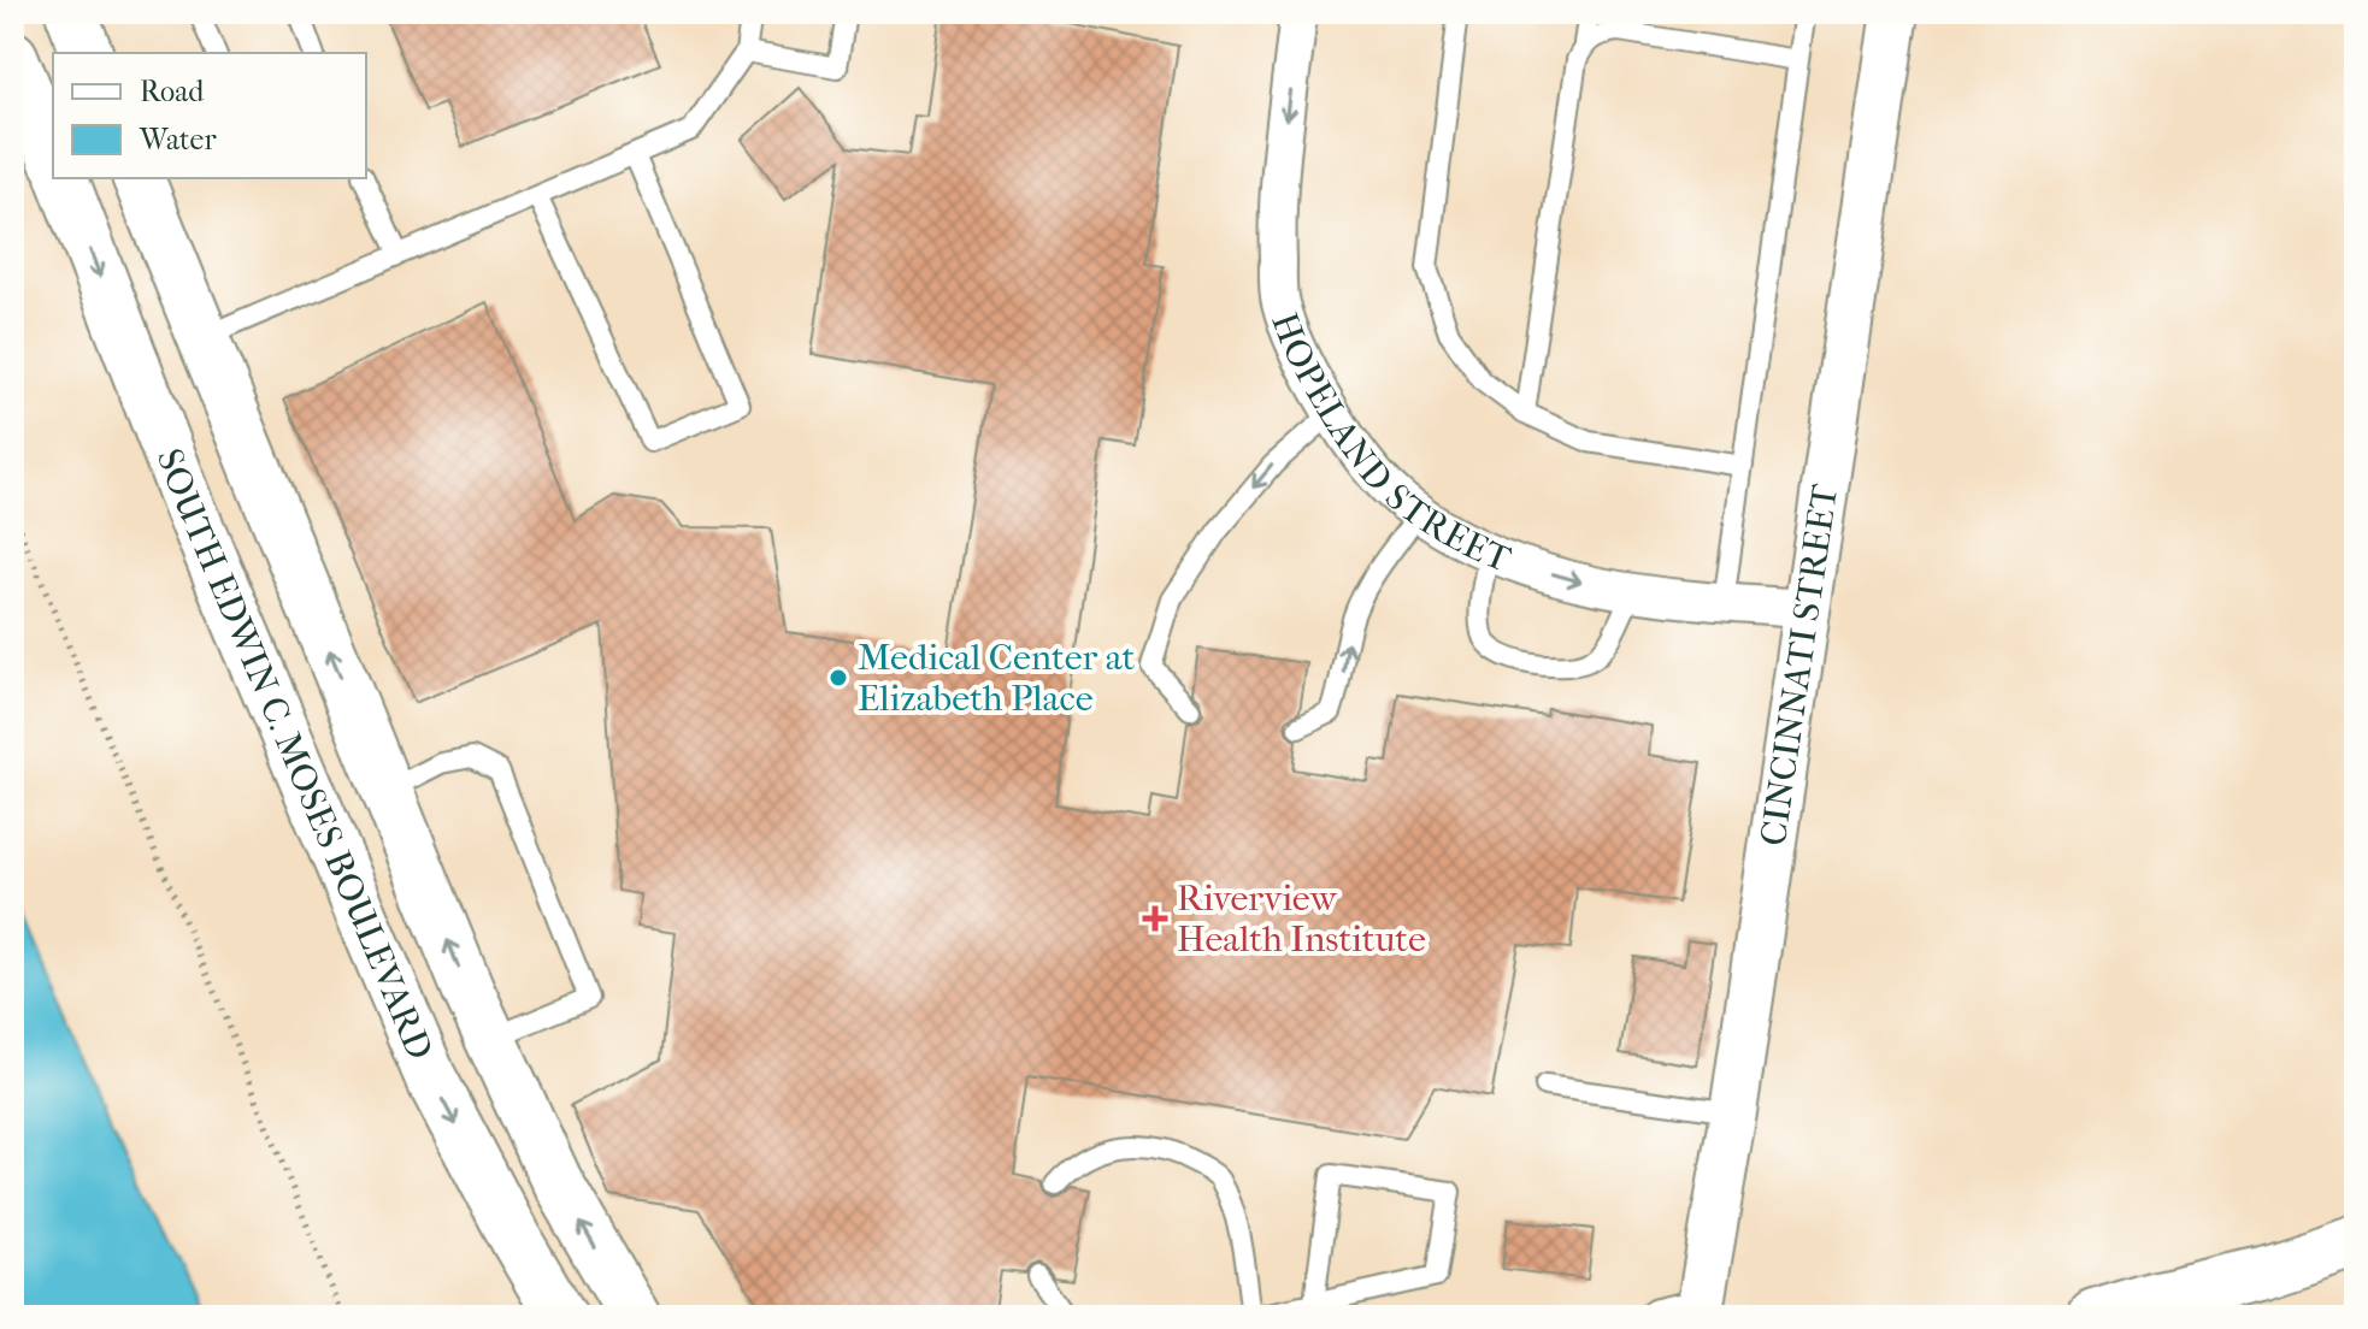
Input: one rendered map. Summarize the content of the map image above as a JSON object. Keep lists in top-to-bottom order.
{
  "streets": {
    "main road": ["SOUTH EDWIN C. MOSES BOULEVARD"],
    "street": ["HOPELAND STREET", "CINCINNATI STREET"]
  },
  "crossings": [
    ["HOPELAND STREET", "CINCINNATI STREET"]
  ],
  "one_way": ["HOPELAND STREET"],
  "places": {
    "other": ["Medical Center at Elizabeth Place"],
    "health": ["Riverview Health Institute"]
  },
  "legend": ["Road", "Water"]
}
